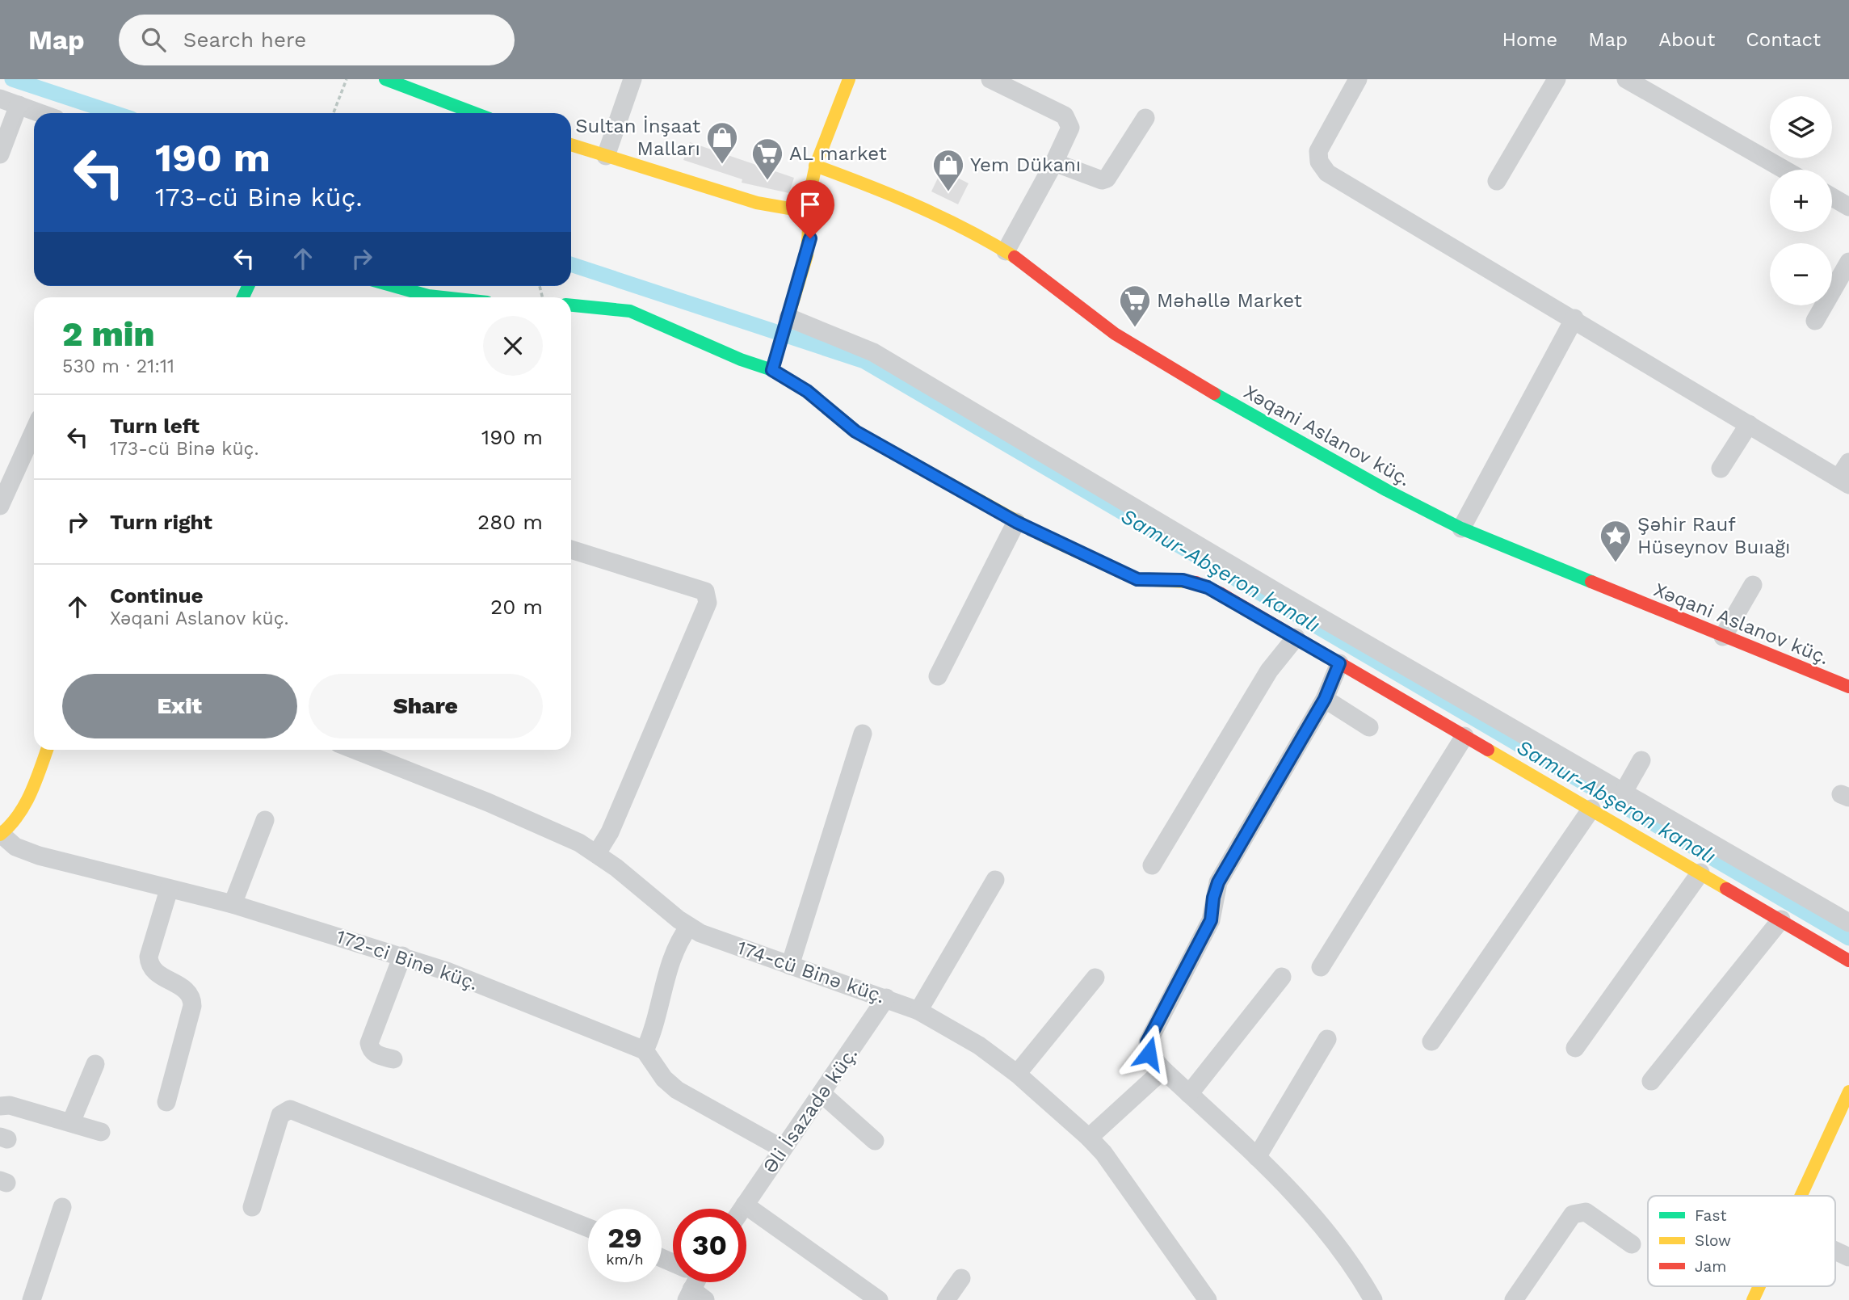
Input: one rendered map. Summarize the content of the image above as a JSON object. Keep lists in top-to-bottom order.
{
  "streets": {
    "street": [
      "Xəqani Aslanov küç.",
      "172-ci Binə küç.",
      "174-cü Binə küç.",
      "Əli İsazadə küç."
    ]
  },
  "crossings": [
    ["174-cü Binə küç.", "Əli İsazadə küç."]
  ],
  "water": ["Samur-Abşeron kanalı"],
  "places": {
    "shop": ["Sultan İnşaat Malları", "Yem Dükanı"],
    "supermarket": ["AL market", "Məhəllə Market"],
    "place": ["Şəhir Rauf Hüseynov Buıağı"]
  },
  "legend": ["Fast", "Slow", "Jam"],
  "page": {
    "header": "Map",
    "search": "Search here",
    "nav": [
      "Home",
      "Map",
      "About",
      "Contact"
    ],
    "map_buttons": ["+", "−"],
    "turn": ["190 m", "173-cü Binə küç."],
    "heading": ["2 min", "530 m · 21:11"],
    "list": [
      {
        "name": "Turn left",
        "note": "173-cü Binə küç.",
        "value": "190 m"
      },
      {
        "name": "Turn right",
        "value": "280 m"
      },
      {
        "name": "Continue",
        "note": "Xəqani Aslanov küç.",
        "value": "20 m"
      }
    ],
    "buttons": ["Exit", "Share"],
    "speed": "29 km/h",
    "limit": "30"
  }
}
